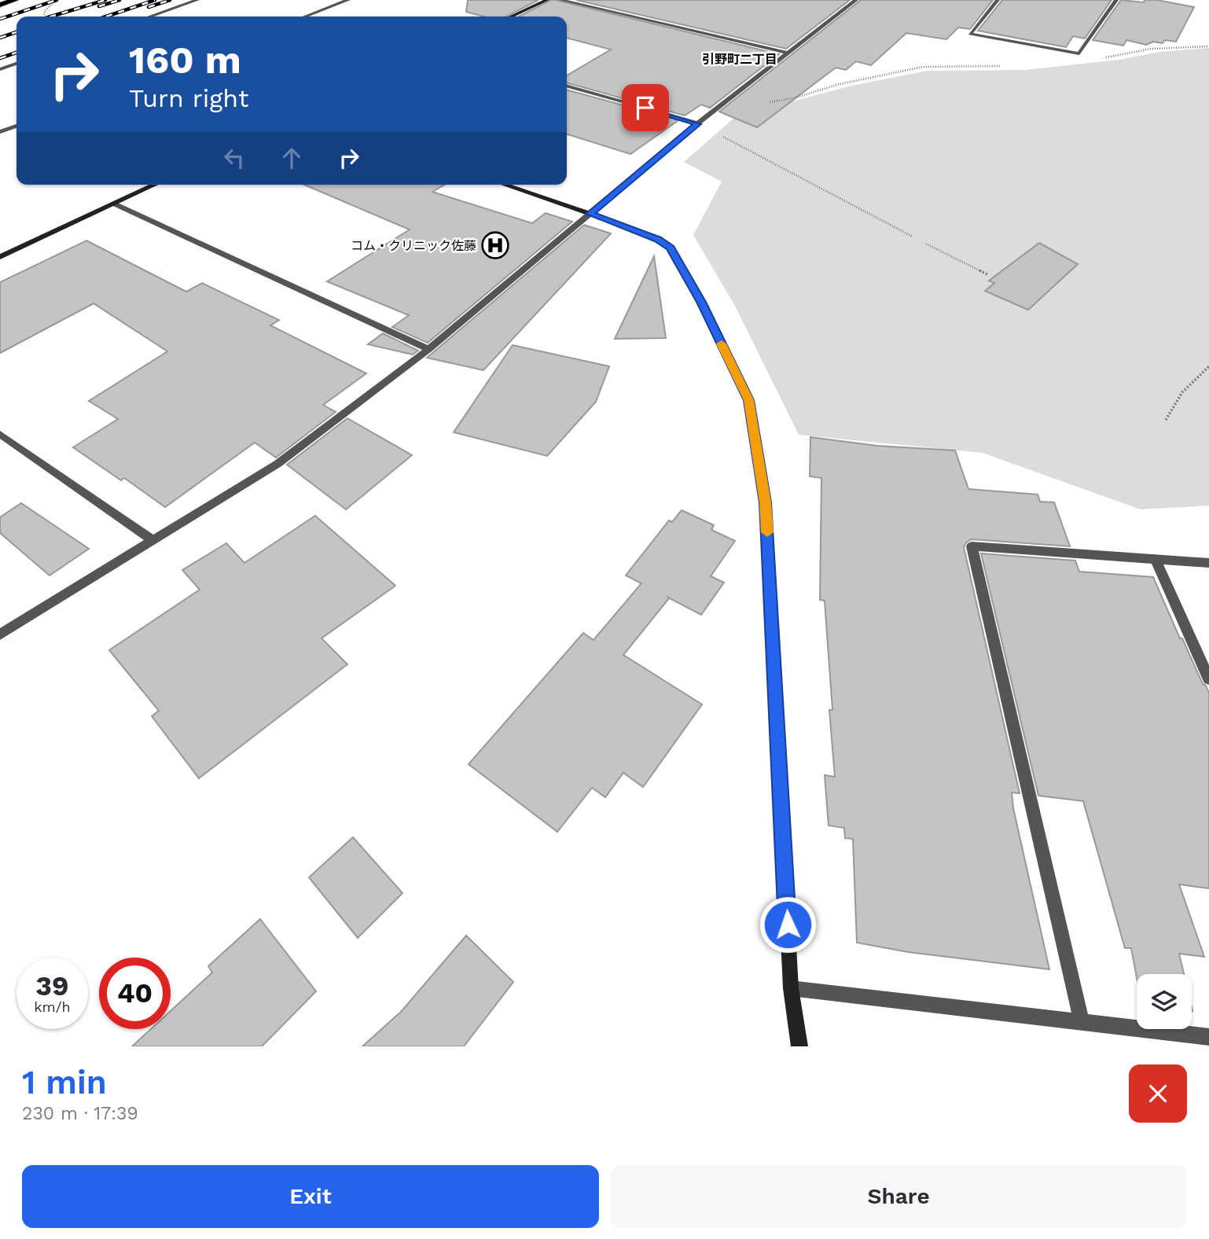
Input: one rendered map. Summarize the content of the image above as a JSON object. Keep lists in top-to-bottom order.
{
  "districts": ["引野町二丁目"],
  "places": {
    "hospital": ["コム・クリニック佐藤"]
  },
  "page": {
    "turn": ["160 m", "Turn right"],
    "speed": "39 km/h",
    "limit": "40",
    "heading": ["1 min", "230 m · 17:39"],
    "buttons": ["Exit", "Share"]
  }
}
